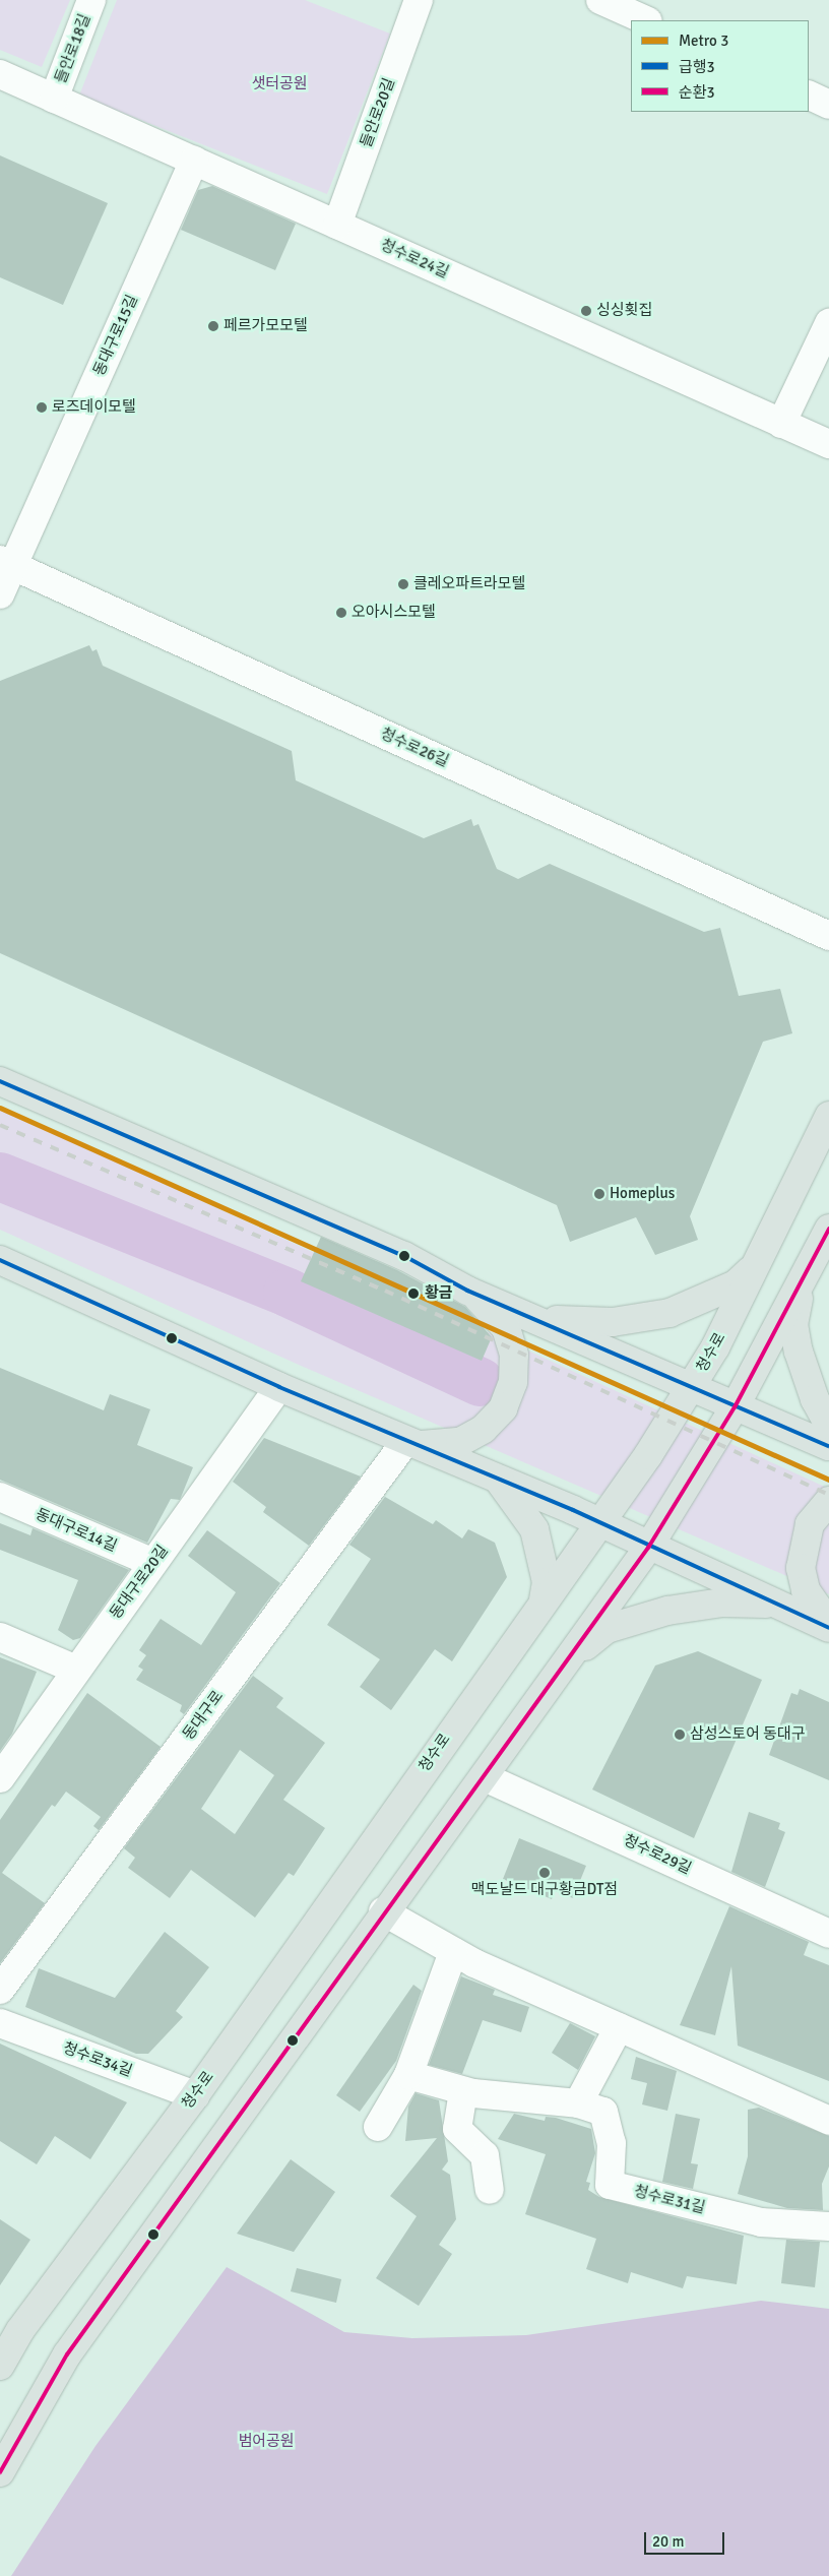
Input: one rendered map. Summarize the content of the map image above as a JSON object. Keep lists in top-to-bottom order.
{
  "streets": {
    "main road": ["청수로"],
    "street": [
      "들안로18길",
      "들안로20길",
      "청수로24길",
      "동대구로15길",
      "청수로26길",
      "동대구로14길",
      "동대구로20길",
      "동대구로",
      "청수로29길",
      "청수로34길",
      "청수로31길"
    ]
  },
  "crossings": [
    ["들안로18길", "청수로24길"],
    ["들안로20길", "청수로24길"],
    ["청수로24길", "동대구로15길"],
    ["동대구로15길", "청수로26길"],
    ["청수로", "청수로34길"],
    ["동대구로14길", "동대구로20길"]
  ],
  "parks": ["샛터공원", "범어공원"],
  "places": [
    "싱싱횟집",
    "페르가모모텔",
    "로즈데이모텔",
    "클레오파트라모텔",
    "오아시스모텔",
    "Homeplus",
    "황금",
    "삼성스토어 동대구",
    "맥도날드 대구황금DT점"
  ],
  "lines": ["transit line 급행3", "metro line 3", "transit line 순환3"],
  "legend": ["Metro 3", "급행3", "순환3"],
  "scale_bar": "20 m"
}
